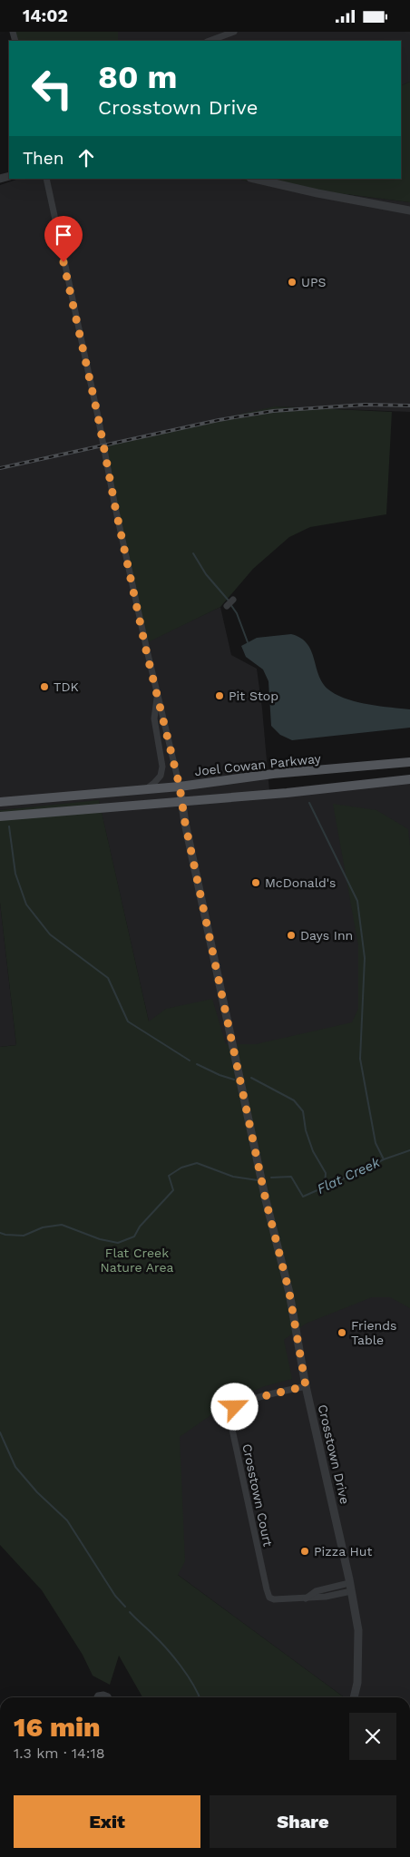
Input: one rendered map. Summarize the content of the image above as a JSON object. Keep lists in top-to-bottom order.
{
  "streets": {
    "main road": ["Joel Cowan Parkway"],
    "street": ["Crosstown Drive", "Crosstown Court"]
  },
  "crossings": [
    ["Joel Cowan Parkway", "Crosstown Drive"],
    ["Crosstown Drive", "Crosstown Court"]
  ],
  "water": ["Flat Creek"],
  "parks": ["Flat Creek Nature Area"],
  "places": [
    "UPS",
    "TDK",
    "Pit Stop",
    "McDonald's",
    "Days Inn",
    "Friends Table",
    "Pizza Hut"
  ],
  "page": {
    "status": "14:02",
    "turn": ["80 m", "Crosstown Drive"],
    "then": "Then",
    "heading": ["16 min", "1.3 km · 14:18"],
    "buttons": ["Exit", "Share"]
  }
}
